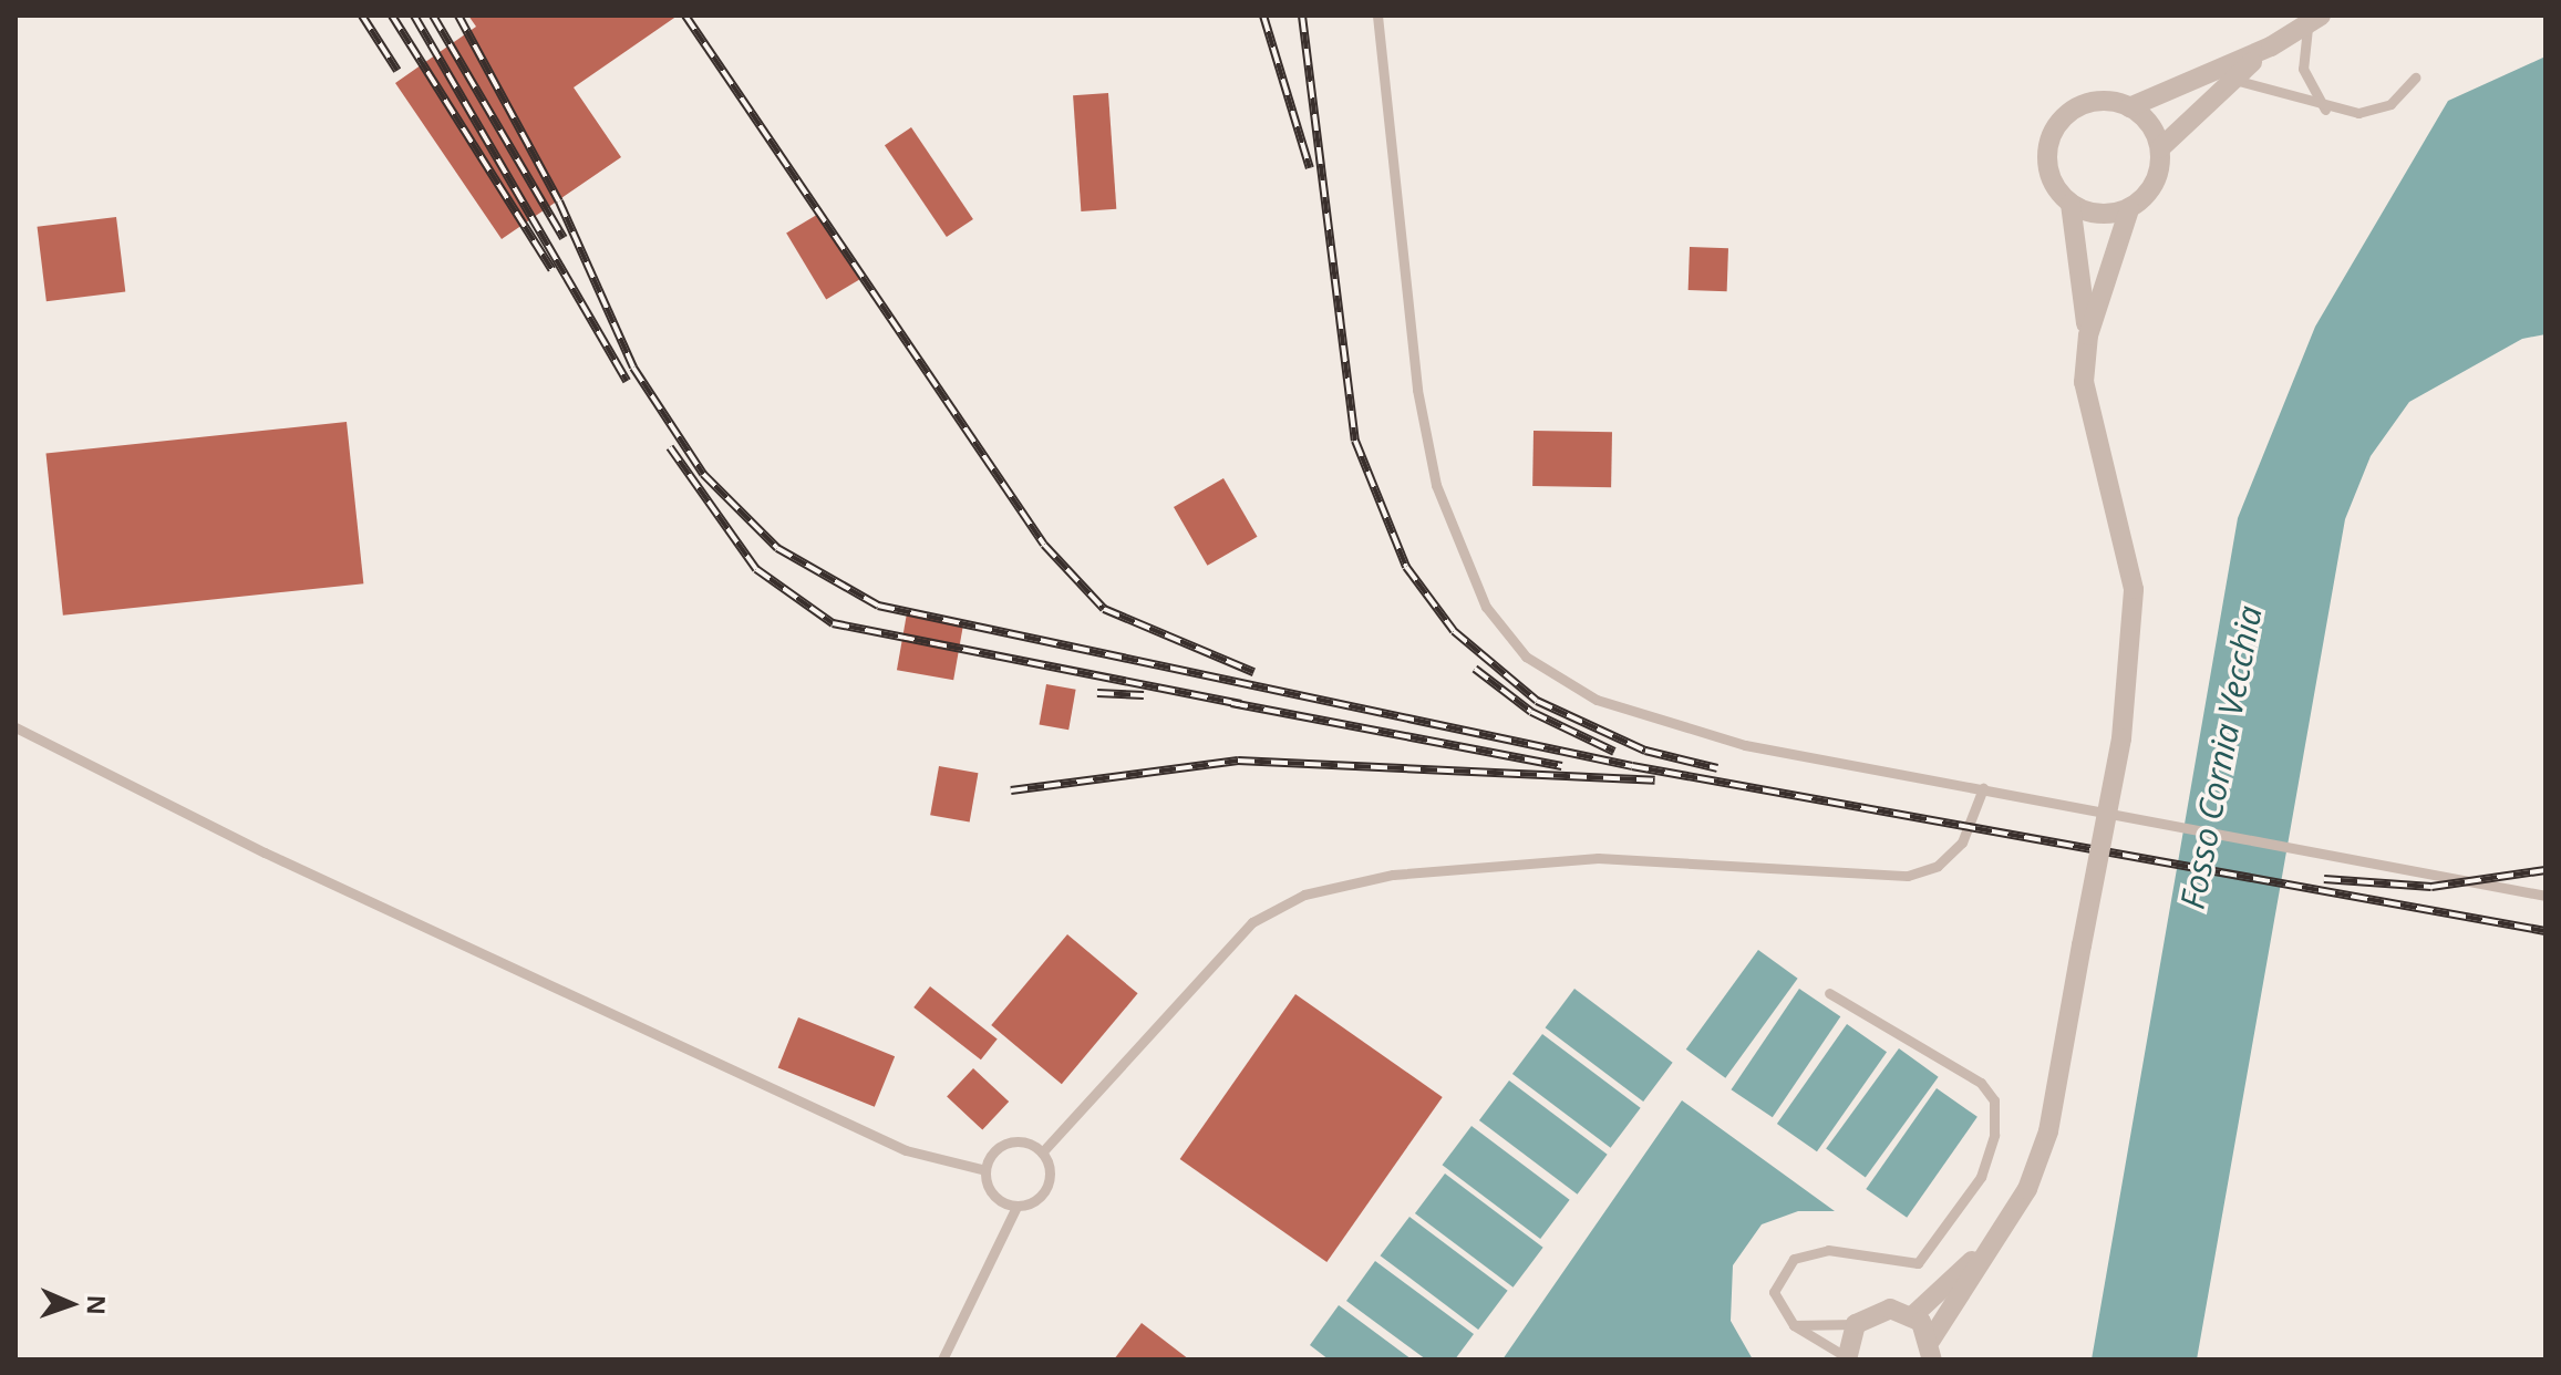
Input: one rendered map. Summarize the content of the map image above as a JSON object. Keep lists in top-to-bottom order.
{
  "water": ["Fosso Cornia Vecchia"],
  "north": "right"
}
